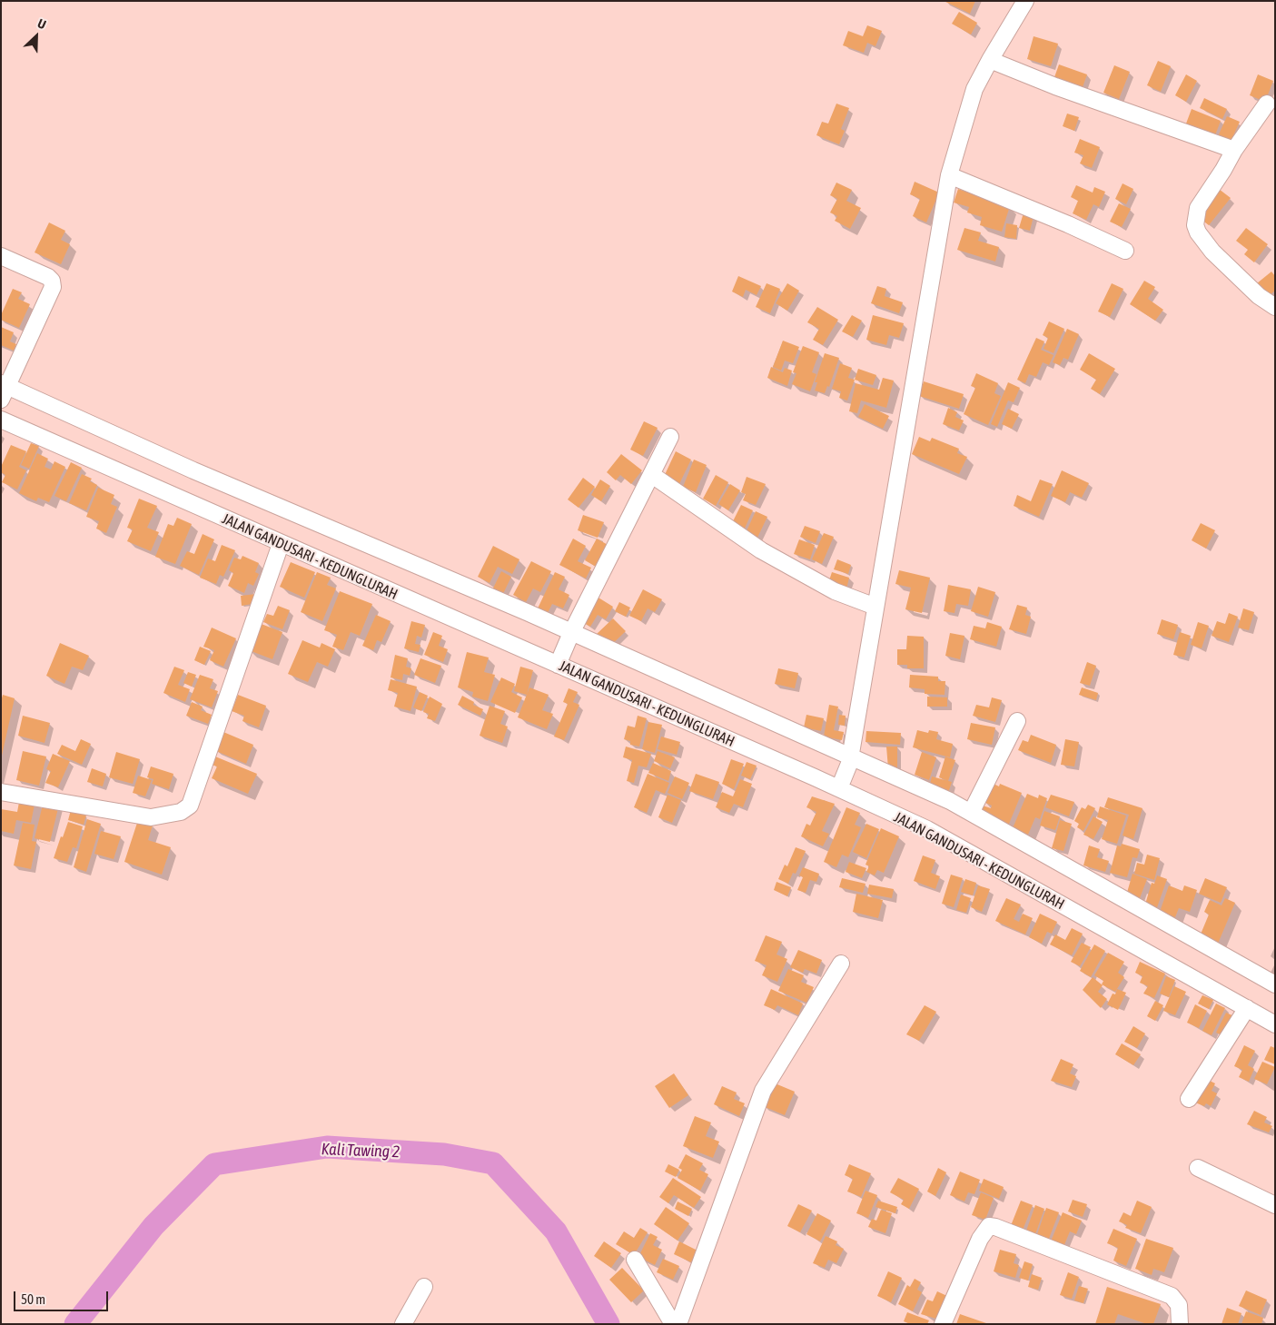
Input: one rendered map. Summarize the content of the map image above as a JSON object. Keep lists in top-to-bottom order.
{
  "streets": {
    "street": ["JALAN GANDUSARI - KEDUNGLURAH"]
  },
  "water": ["Kali Tawing 2"],
  "scale_bar": "50 m",
  "north": "top right"
}
